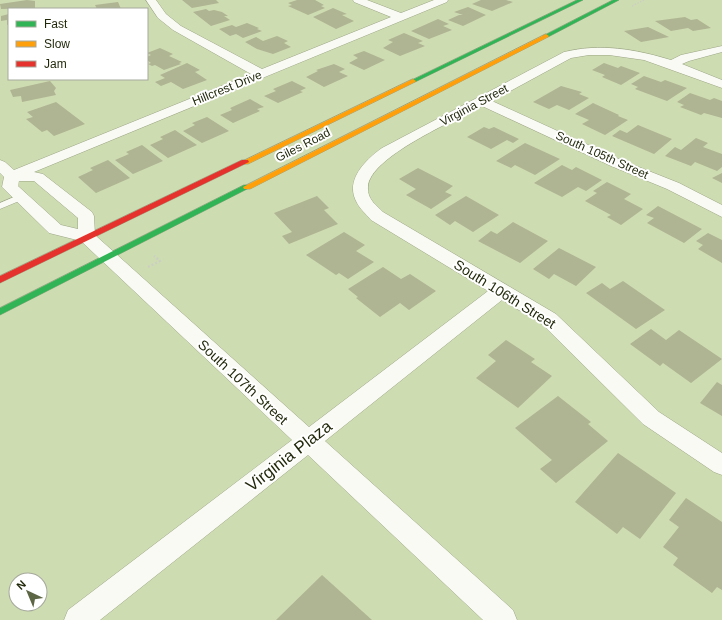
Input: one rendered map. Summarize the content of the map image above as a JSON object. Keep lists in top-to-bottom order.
{
  "streets": {
    "main road": ["Giles Road"],
    "street": [
      "Hillcrest Drive",
      "Virginia Street",
      "South 105th Street",
      "South 106th Street",
      "South 107th Street",
      "Virginia Plaza"
    ]
  },
  "crossings": [
    ["Virginia Street", "South 105th Street"],
    ["Virginia Street", "South 106th Street"],
    ["Giles Road", "South 107th Street"],
    ["South 106th Street", "Virginia Plaza"],
    ["South 107th Street", "Virginia Plaza"]
  ],
  "legend": ["Fast", "Slow", "Jam"],
  "north": "top left"
}
